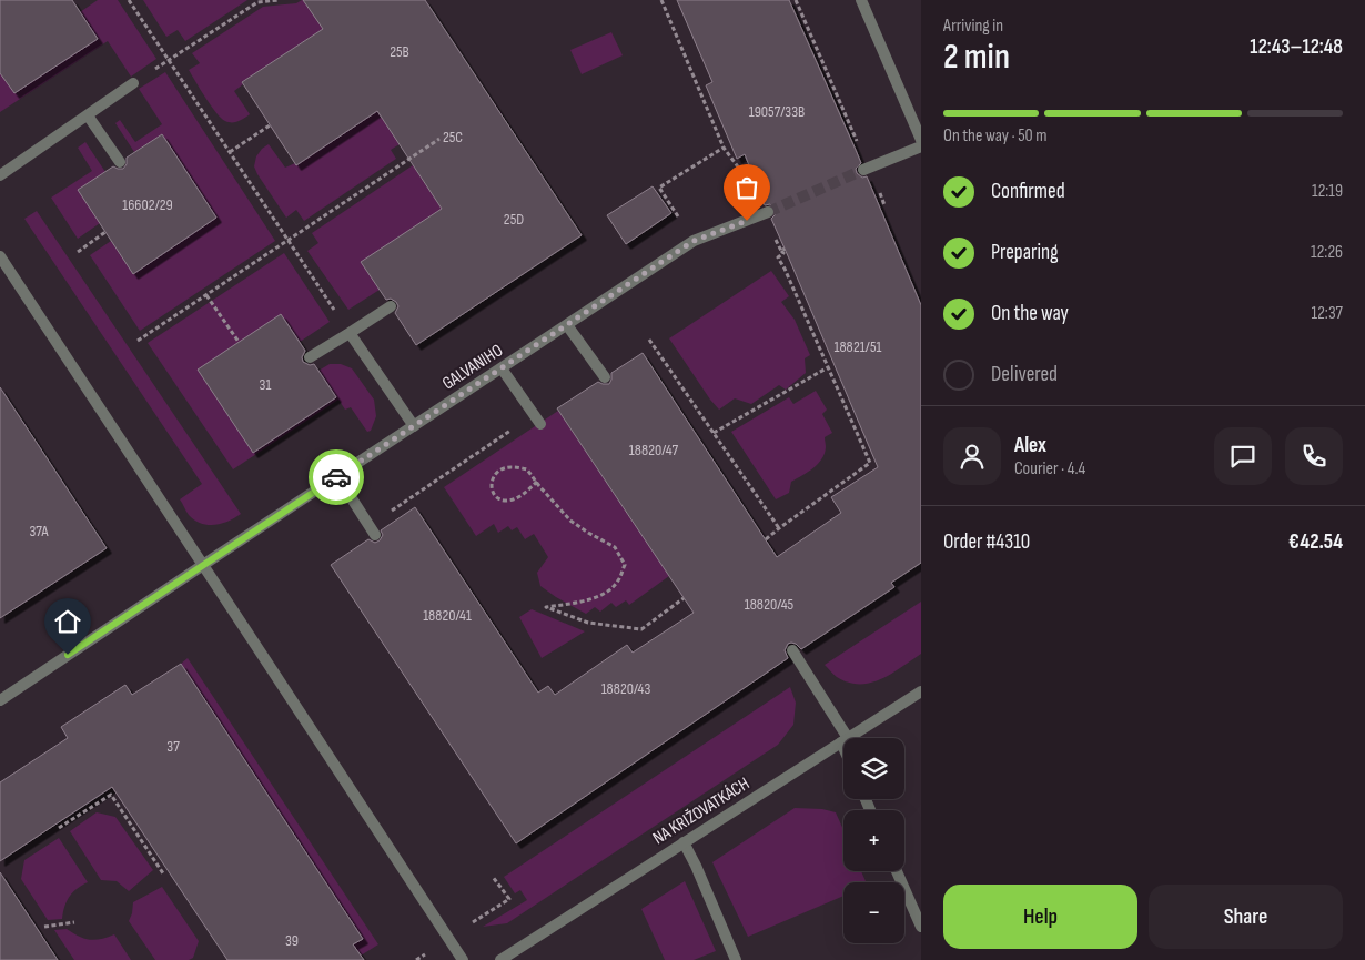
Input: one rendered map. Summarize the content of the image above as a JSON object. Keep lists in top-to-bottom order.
{
  "streets": {
    "street": ["GALVANIHO", "NA KRIŽOVATKÁCH"]
  },
  "house_numbers": [
    "25B",
    "19057/33B",
    "25C",
    "16602/29",
    "25D",
    "18821/51",
    "31",
    "18820/47",
    "37A",
    "18820/45",
    "18820/41",
    "18820/43",
    "37",
    "39"
  ],
  "page": {
    "heading": ["2 min", "Arriving in", "12:43–12:48"],
    "panel": [
      "Alex",
      "Courier · 4.4",
      "Order #4310",
      "€42.54"
    ],
    "bar": "On the way · 50 m",
    "list": [
      ["Confirmed", "12:19"],
      ["Preparing", "12:26"],
      ["On the way", "12:37"],
      "Delivered"
    ],
    "map_buttons": ["+", "−"],
    "buttons": ["Help", "Share"]
  }
}
